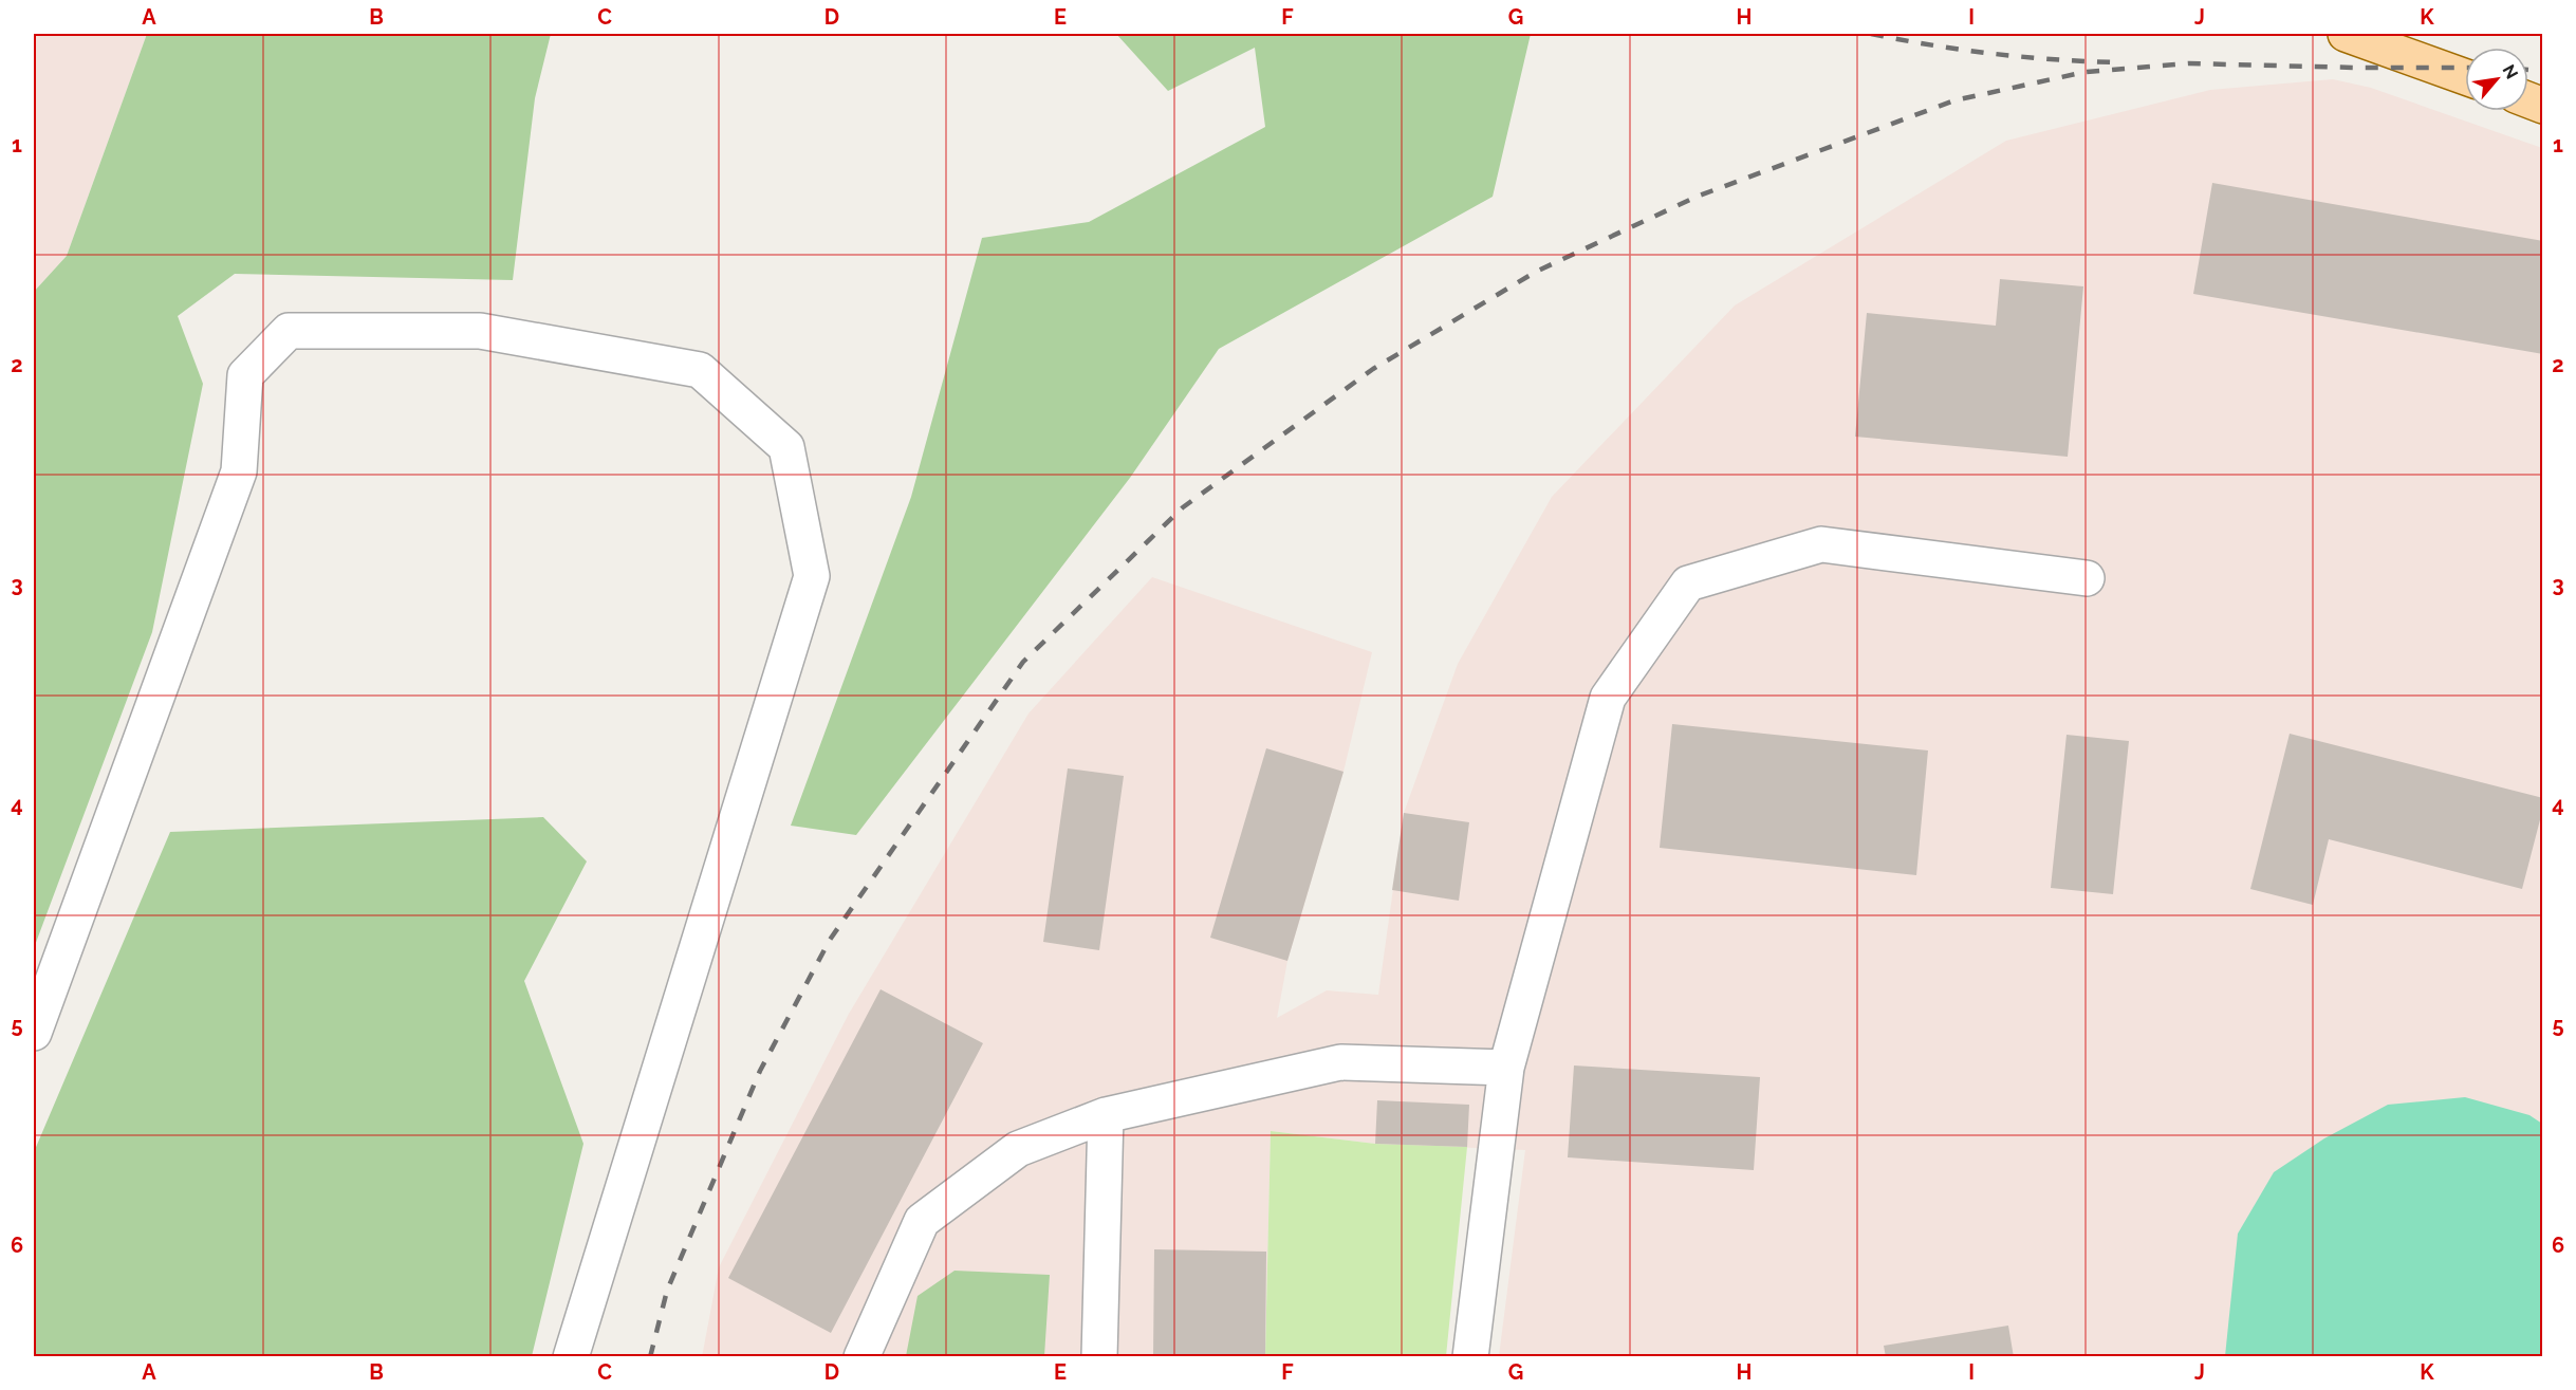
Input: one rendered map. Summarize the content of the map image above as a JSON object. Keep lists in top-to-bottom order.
{
  "north": "top right",
  "grid": {
    "columns": [
      "A",
      "B",
      "C",
      "D",
      "E",
      "F",
      "G",
      "H",
      "I",
      "J",
      "K"
    ],
    "rows": [
      "1",
      "2",
      "3",
      "4",
      "5",
      "6"
    ]
  }
}
